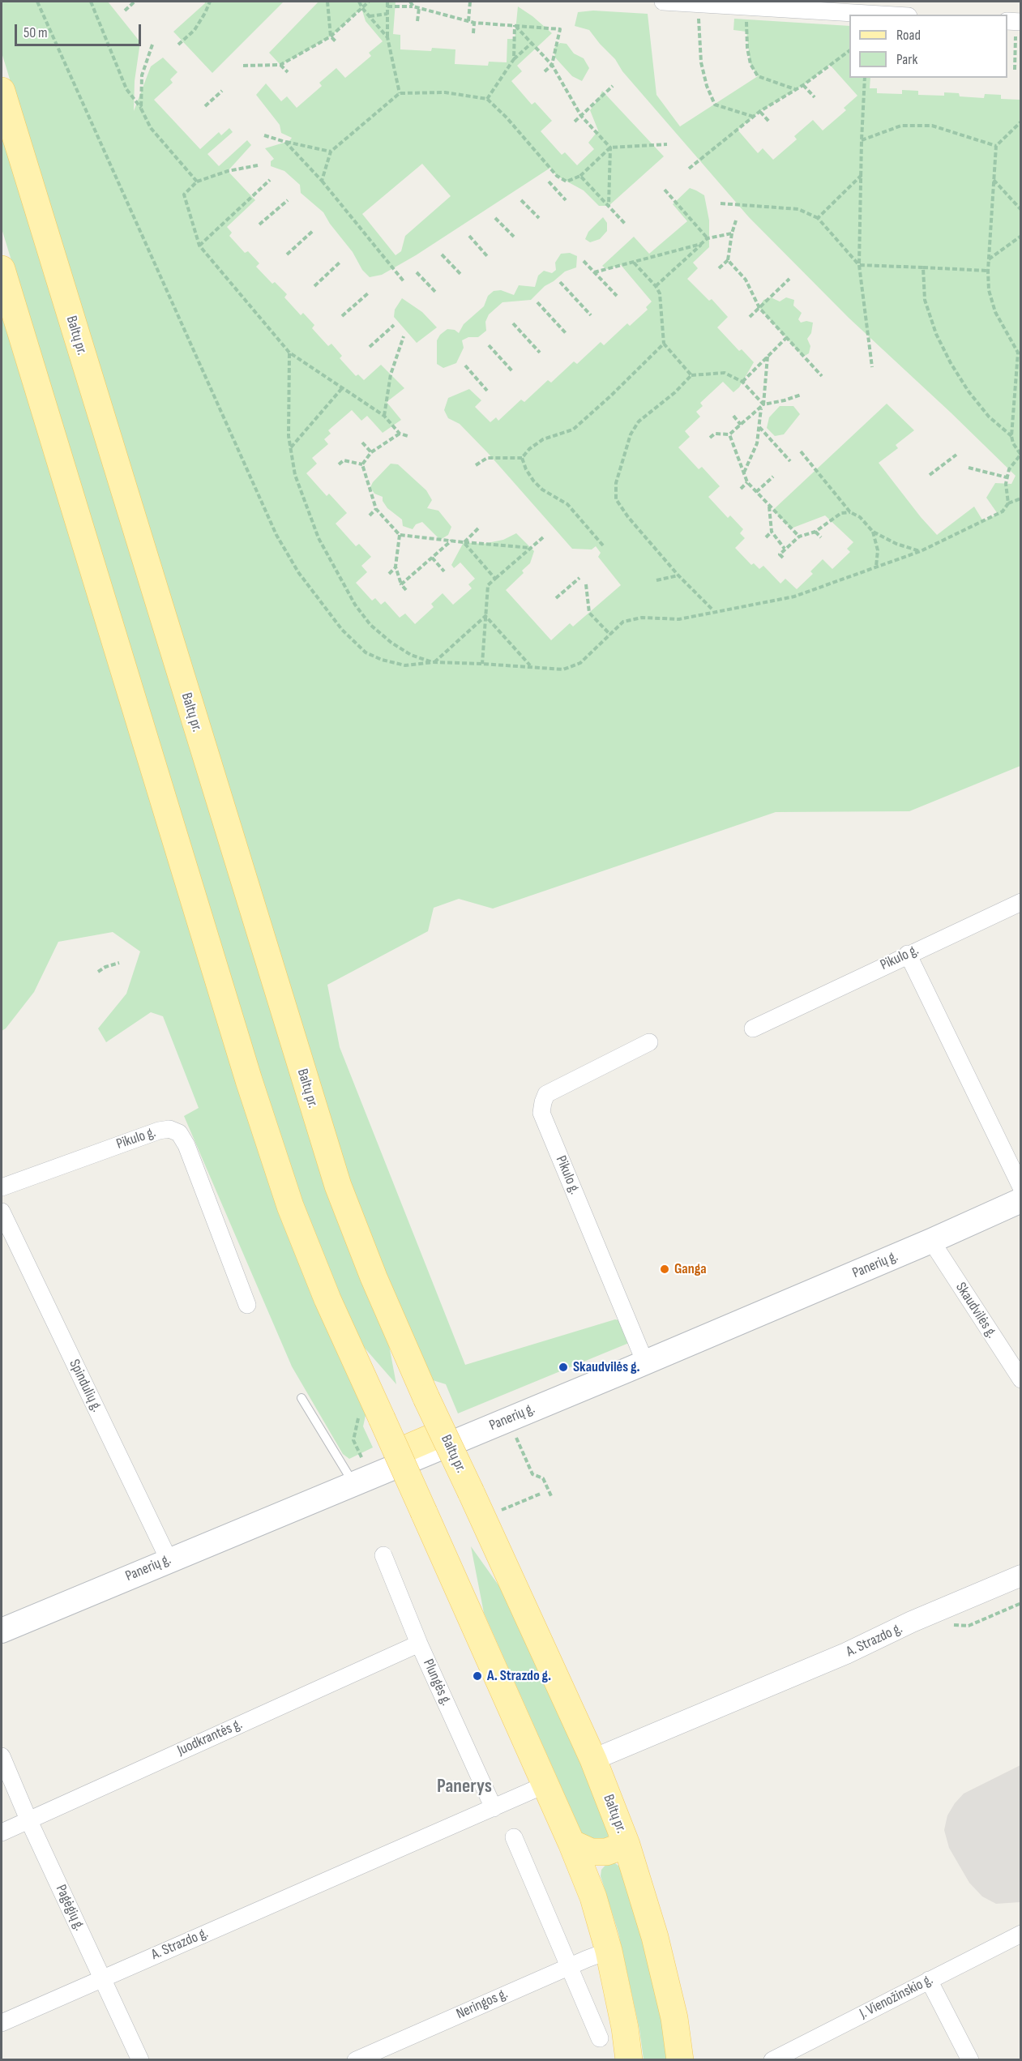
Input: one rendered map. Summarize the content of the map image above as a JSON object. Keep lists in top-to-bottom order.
{
  "streets": {
    "main road": ["Baltų pr.", "Panerių g."],
    "street": [
      "Pikulo g.",
      "Skaudvilės g.",
      "Spindulių g.",
      "A. Strazdo g.",
      "Plungės g.",
      "Juodkrantės g.",
      "Pagėgių g.",
      "J. Vienožinskio g.",
      "Neringos g."
    ]
  },
  "crossings": [
    ["Baltų pr.", "A. Strazdo g."],
    ["Pikulo g.", "Panerių g."],
    ["Panerių g.", "Skaudvilės g."],
    ["Panerių g.", "Spindulių g."],
    ["A. Strazdo g.", "Plungės g."],
    ["A. Strazdo g.", "Pagėgių g."],
    ["Plungės g.", "Juodkrantės g."],
    ["Juodkrantės g.", "Pagėgių g."]
  ],
  "districts": ["Panerys"],
  "places": ["Ganga", "Skaudvilės g.", "A. Strazdo g."],
  "legend": ["Road", "Park"],
  "scale_bar": "50 m"
}
